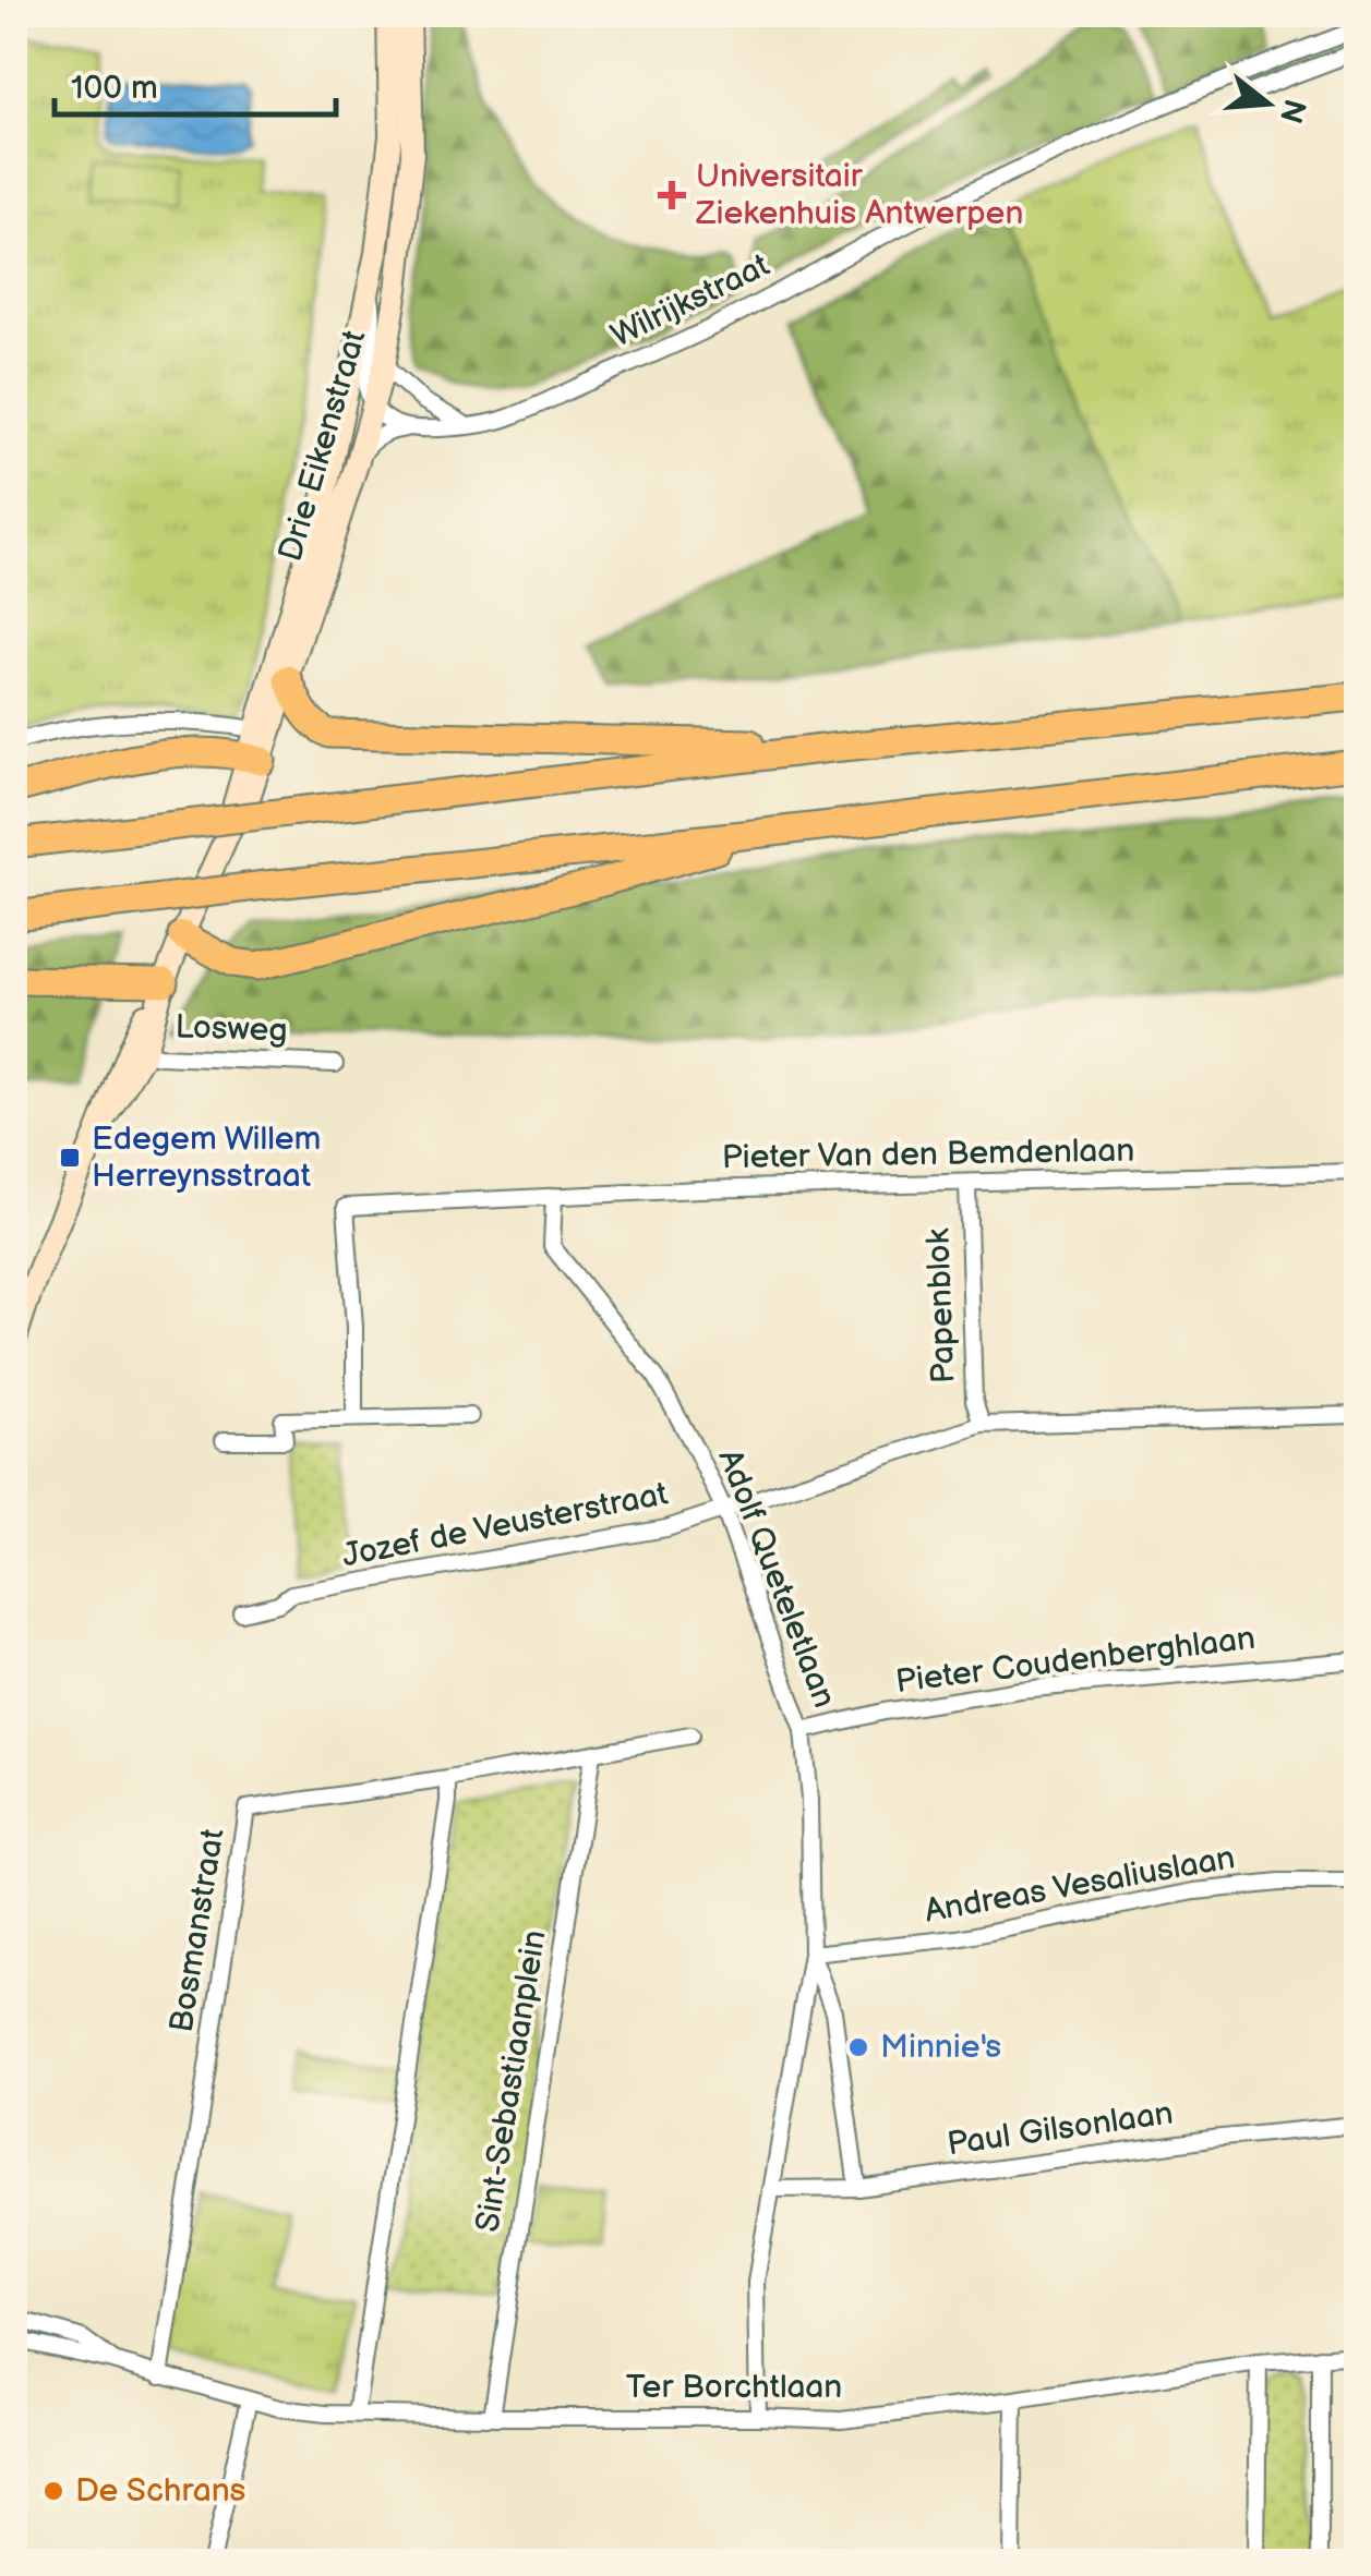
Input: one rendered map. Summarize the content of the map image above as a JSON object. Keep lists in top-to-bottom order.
{
  "streets": {
    "street": [
      "Wilrijkstraat",
      "Drie Eikenstraat",
      "Losweg",
      "Pieter Van den Bemdenlaan",
      "Papenblok",
      "Jozef de Veusterstraat",
      "Adolf Queteletlaan",
      "Pieter Coudenberghlaan",
      "Andreas Vesaliuslaan",
      "Bosmanstraat",
      "Sint-Sebastiaanplein",
      "Paul Gilsonlaan",
      "Ter Borchtlaan"
    ]
  },
  "crossings": [
    ["Wilrijkstraat", "Drie Eikenstraat"],
    ["Drie Eikenstraat", "Losweg"],
    ["Pieter Van den Bemdenlaan", "Papenblok"],
    ["Pieter Van den Bemdenlaan", "Adolf Queteletlaan"],
    ["Papenblok", "Jozef de Veusterstraat"],
    ["Jozef de Veusterstraat", "Adolf Queteletlaan"],
    ["Adolf Queteletlaan", "Pieter Coudenberghlaan"],
    ["Adolf Queteletlaan", "Andreas Vesaliuslaan"],
    ["Adolf Queteletlaan", "Paul Gilsonlaan"],
    ["Adolf Queteletlaan", "Ter Borchtlaan"],
    ["Bosmanstraat", "Sint-Sebastiaanplein"],
    ["Bosmanstraat", "Ter Borchtlaan"],
    ["Sint-Sebastiaanplein", "Ter Borchtlaan"]
  ],
  "places": {
    "health": ["Universitair Ziekenhuis Antwerpen"],
    "transit": ["Edegem Willem Herreynsstraat"],
    "other": ["Minnie's", "De Schrans"]
  },
  "scale_bar": "100 m",
  "north": "right"
}
